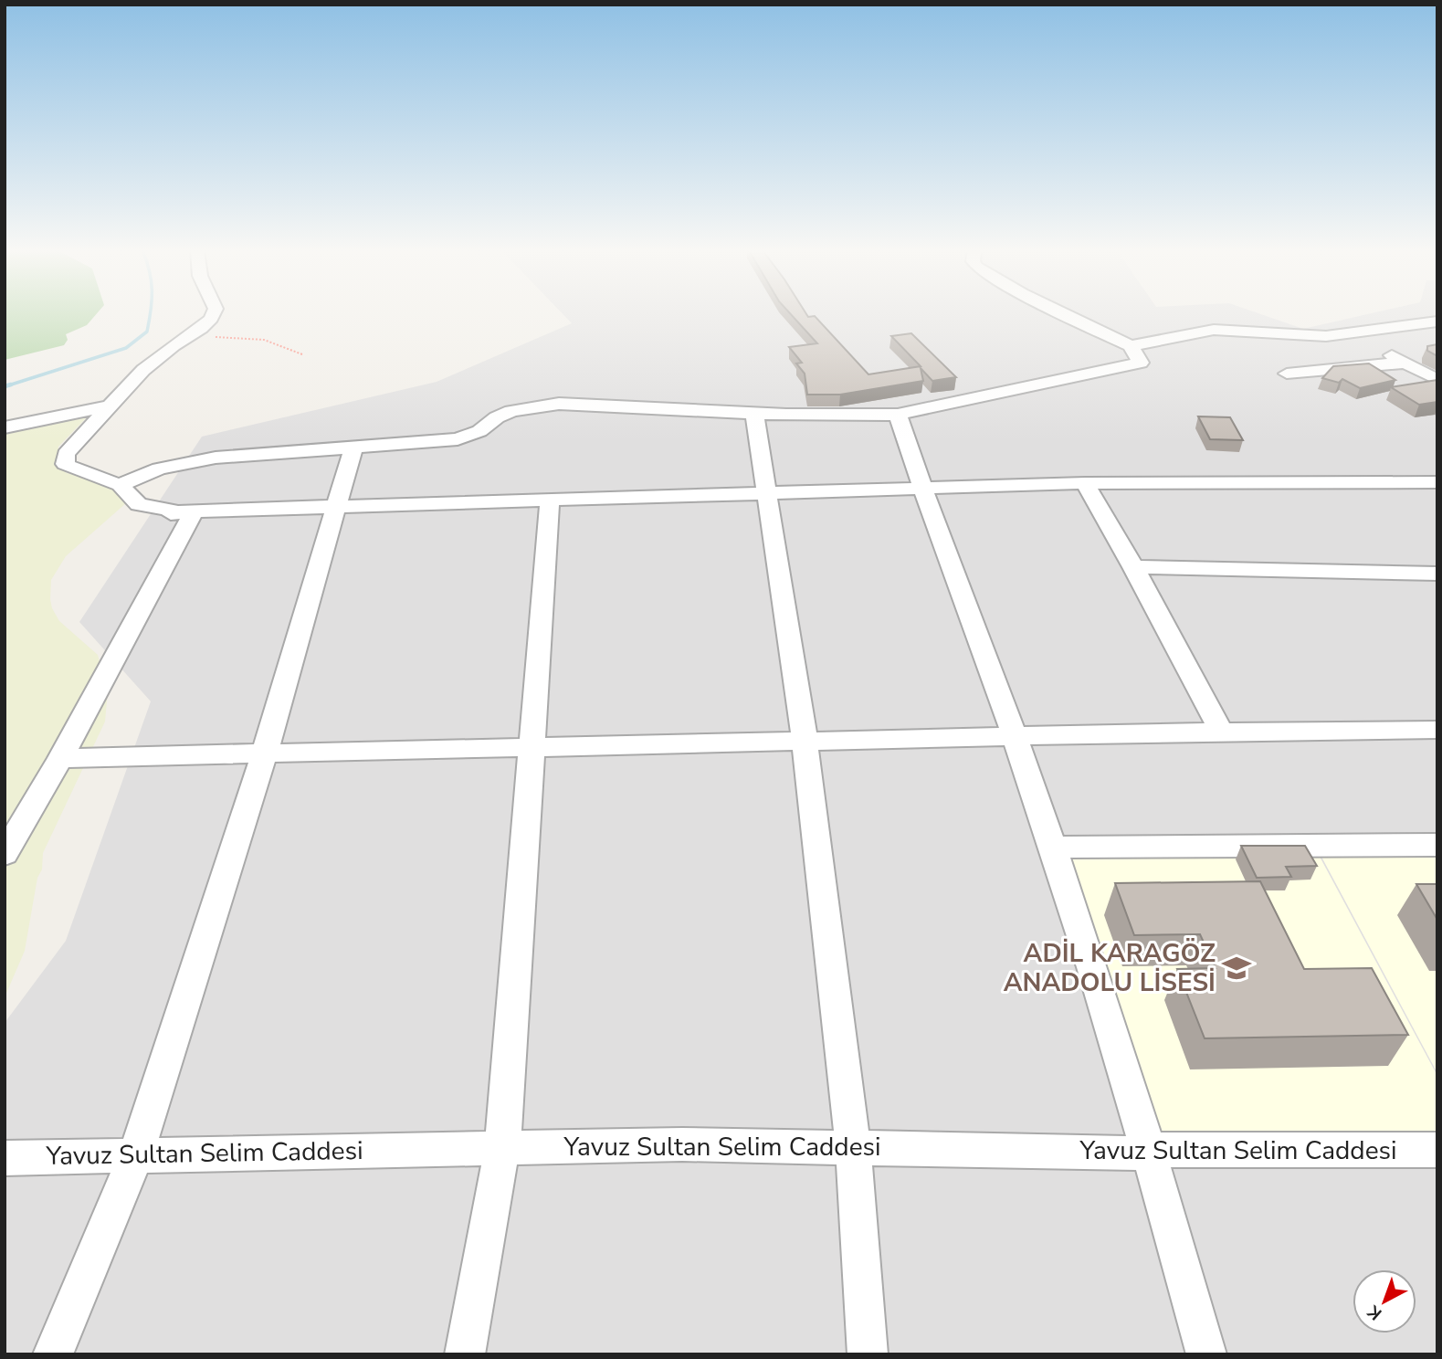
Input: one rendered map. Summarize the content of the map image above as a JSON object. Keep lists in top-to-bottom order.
{
  "streets": {
    "street": ["Yavuz Sultan Selim Caddesi"]
  },
  "places": {
    "school or university": ["ADİL KARAGÖZ ANADOLU LİSESİ"]
  },
  "north": "bottom left"
}
